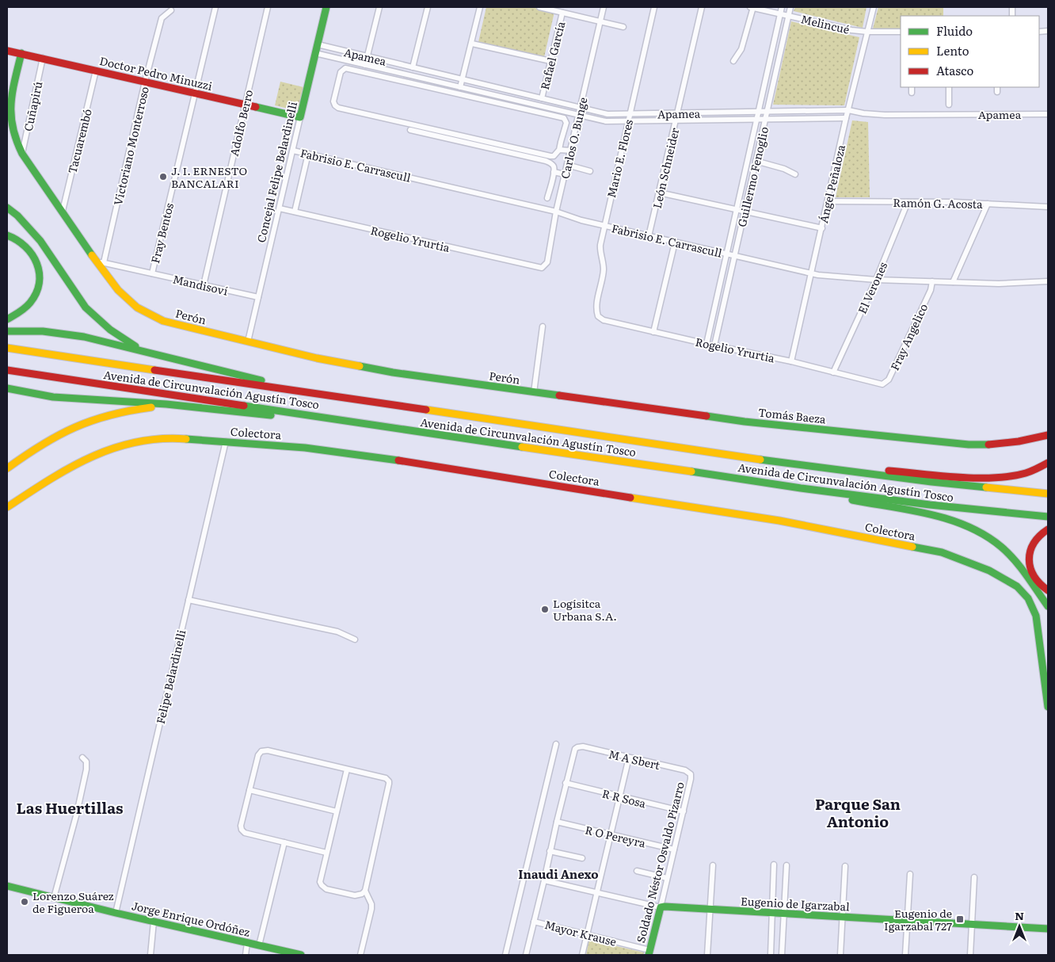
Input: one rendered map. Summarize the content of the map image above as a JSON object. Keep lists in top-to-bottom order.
{
  "streets": {
    "main road": [
      "Doctor Pedro Minuzzi",
      "Concejal Felipe Belardinelli",
      "Perón",
      "Avenida de Circunvalación Agustín Tosco",
      "Tomás Baeza",
      "Colectora",
      "Soldado Néstor Osvaldo Pizarro",
      "Eugenio de Igarzabal",
      "Jorge Enrique Ordóñez"
    ],
    "street": [
      "Melincué",
      "Rafael García",
      "Apamea",
      "Cuñapirú",
      "Adolfo Berro",
      "Carlos O. Bunge",
      "Tacuarembó",
      "Victoriano Monterroso",
      "Mario E. Flores",
      "Fabrisio E. Carrascull",
      "León Schneider",
      "Guillermo Fenoglio",
      "Ángel Peñaloza",
      "Ramón G. Acosta",
      "Fray Bentos",
      "Rogelio Yrurtia",
      "Mandisoví",
      "El Verones",
      "Fray Angelico",
      "Felipe Belardinelli",
      "M A Sbert",
      "R R Sosa",
      "R O Pereyra",
      "Mayor Krause"
    ]
  },
  "crossings": [
    ["Melincué", "Guillermo Fenoglio"],
    ["Melincué", "Ángel Peñaloza"],
    ["Rafael García", "Apamea"],
    ["Apamea", "Carlos O. Bunge"],
    ["Apamea", "Mario E. Flores"],
    ["Apamea", "León Schneider"],
    ["Apamea", "Concejal Felipe Belardinelli"],
    ["Apamea", "Guillermo Fenoglio"],
    ["Apamea", "Ángel Peñaloza"],
    ["Doctor Pedro Minuzzi", "Cuñapirú"],
    ["Doctor Pedro Minuzzi", "Adolfo Berro"],
    ["Doctor Pedro Minuzzi", "Tacuarembó"],
    ["Doctor Pedro Minuzzi", "Victoriano Monterroso"],
    ["Doctor Pedro Minuzzi", "Concejal Felipe Belardinelli"],
    ["Doctor Pedro Minuzzi", "Fray Bentos"],
    ["Doctor Pedro Minuzzi", "Perón"],
    ["Cuñapirú", "Perón"],
    ["Adolfo Berro", "Mandisoví"],
    ["Carlos O. Bunge", "Fabrisio E. Carrascull"],
    ["Carlos O. Bunge", "Rogelio Yrurtia"],
    ["Tacuarembó", "Perón"],
    ["Victoriano Monterroso", "Mandisoví"],
    ["Mario E. Flores", "Fabrisio E. Carrascull"],
    ["Mario E. Flores", "Rogelio Yrurtia"],
    ["Fabrisio E. Carrascull", "León Schneider"],
    ["Fabrisio E. Carrascull", "Concejal Felipe Belardinelli"],
    ["Fabrisio E. Carrascull", "Guillermo Fenoglio"],
    ["Fabrisio E. Carrascull", "Ángel Peñaloza"],
    ["Fabrisio E. Carrascull", "El Verones"],
    ["Fabrisio E. Carrascull", "Fray Angelico"],
    ["Concejal Felipe Belardinelli", "Rogelio Yrurtia"],
    ["Concejal Felipe Belardinelli", "Mandisoví"],
    ["Concejal Felipe Belardinelli", "Perón"],
    ["Guillermo Fenoglio", "Rogelio Yrurtia"],
    ["Ángel Peñaloza", "Ramón G. Acosta"],
    ["Ángel Peñaloza", "Rogelio Yrurtia"],
    ["Ramón G. Acosta", "El Verones"],
    ["Fray Bentos", "Mandisoví"],
    ["Rogelio Yrurtia", "El Verones"],
    ["Rogelio Yrurtia", "Fray Angelico"],
    ["Mandisoví", "Perón"],
    ["Perón", "Tomás Baeza"],
    ["Colectora", "Felipe Belardinelli"],
    ["Felipe Belardinelli", "Jorge Enrique Ordóñez"],
    ["M A Sbert", "R R Sosa"],
    ["M A Sbert", "Soldado Néstor Osvaldo Pizarro"],
    ["R R Sosa", "Soldado Néstor Osvaldo Pizarro"],
    ["R O Pereyra", "Soldado Néstor Osvaldo Pizarro"],
    ["Soldado Néstor Osvaldo Pizarro", "Eugenio de Igarzabal"],
    ["Soldado Néstor Osvaldo Pizarro", "Mayor Krause"]
  ],
  "districts": ["Parque San Antonio", "Las Huertillas", "Inaudi Anexo"],
  "places": {
    "other": ["J. I. ERNESTO BANCALARI", "Logísitca Urbana S.A.", "Lorenzo Suárez de Figueroa"],
    "transit": ["Eugenio de Igarzabal 727"]
  },
  "legend": ["Fluido", "Lento", "Atasco"],
  "north": "top"
}
